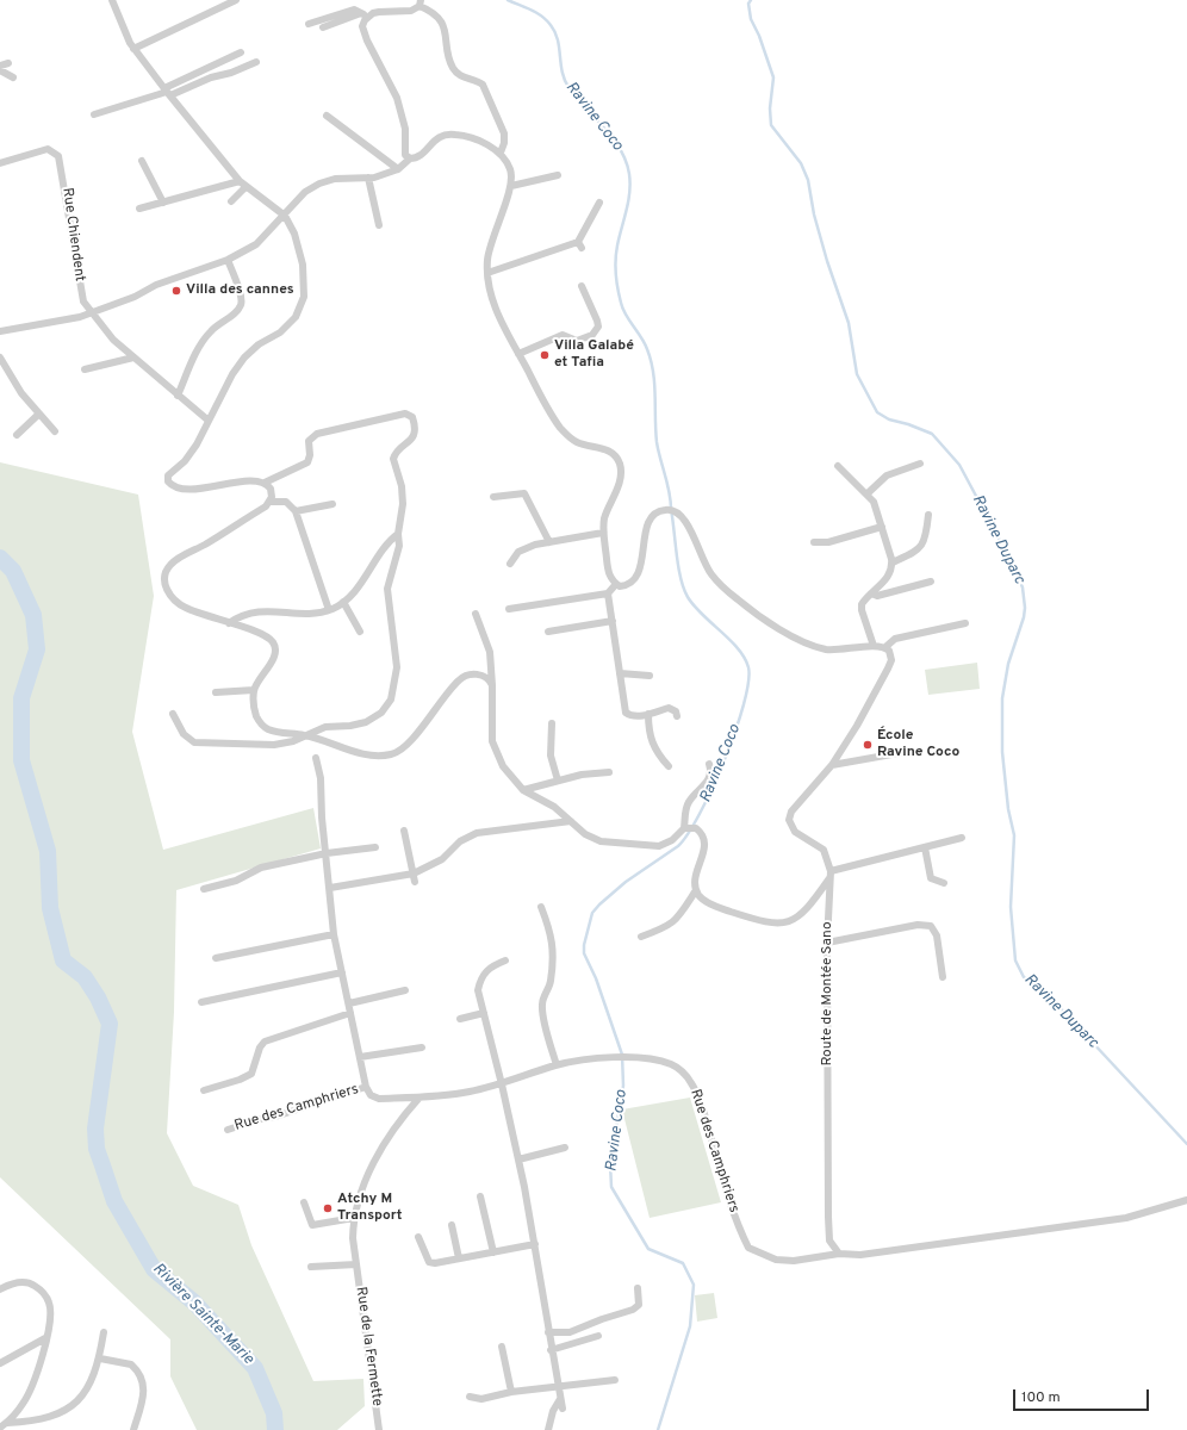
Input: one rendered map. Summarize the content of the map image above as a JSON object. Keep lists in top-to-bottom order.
{
  "streets": {
    "street": [
      "Rue Chiendent",
      "Route de Montée Sano",
      "Rue des Camphriers",
      "Rue de la Fermette"
    ]
  },
  "crossings": [
    ["Route de Montée Sano", "Rue des Camphriers"],
    ["Rue des Camphriers", "Rue de la Fermette"]
  ],
  "water": ["Ravine Coco", "Ravine Duparc", "Rivière Sainte-Marie"],
  "places": [
    "Villa des cannes",
    "Villa Galabé et Tafia",
    "École Ravine Coco",
    "Atchy M Transport"
  ],
  "scale_bar": "100 m"
}
